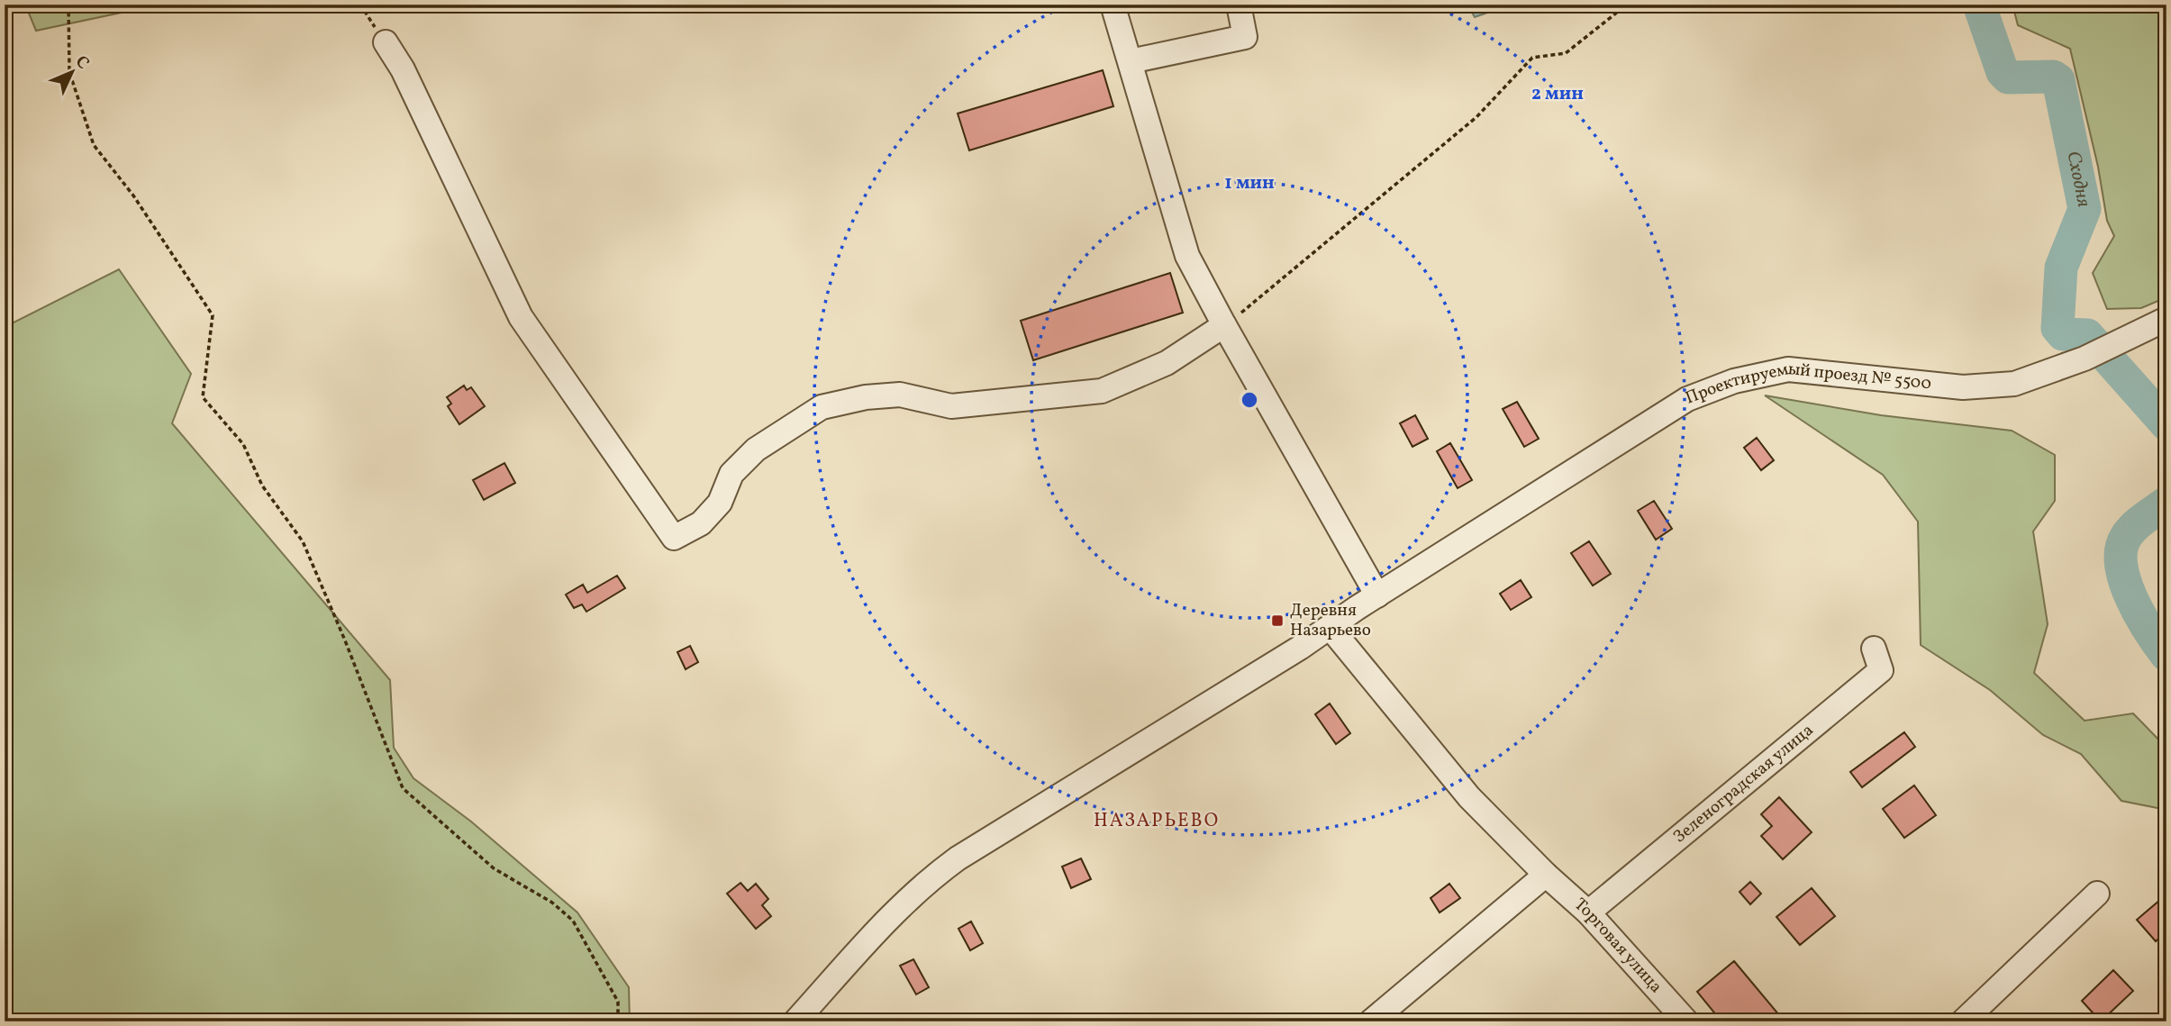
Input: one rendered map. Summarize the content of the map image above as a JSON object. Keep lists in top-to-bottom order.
{
  "streets": {
    "street": ["Проектируемый проезд № 5500", "Зеленоградская улица", "Торговая улица"]
  },
  "crossings": [
    ["Проектируемый проезд № 5500", "Торговая улица"],
    ["Зеленоградская улица", "Торговая улица"]
  ],
  "districts": ["НАЗАРЬЕВО"],
  "water": ["Сходня"],
  "places": {
    "transit": ["Деревня Назарьево"]
  },
  "north": "top right",
  "rings": ["2 мин", "1 мин"]
}
